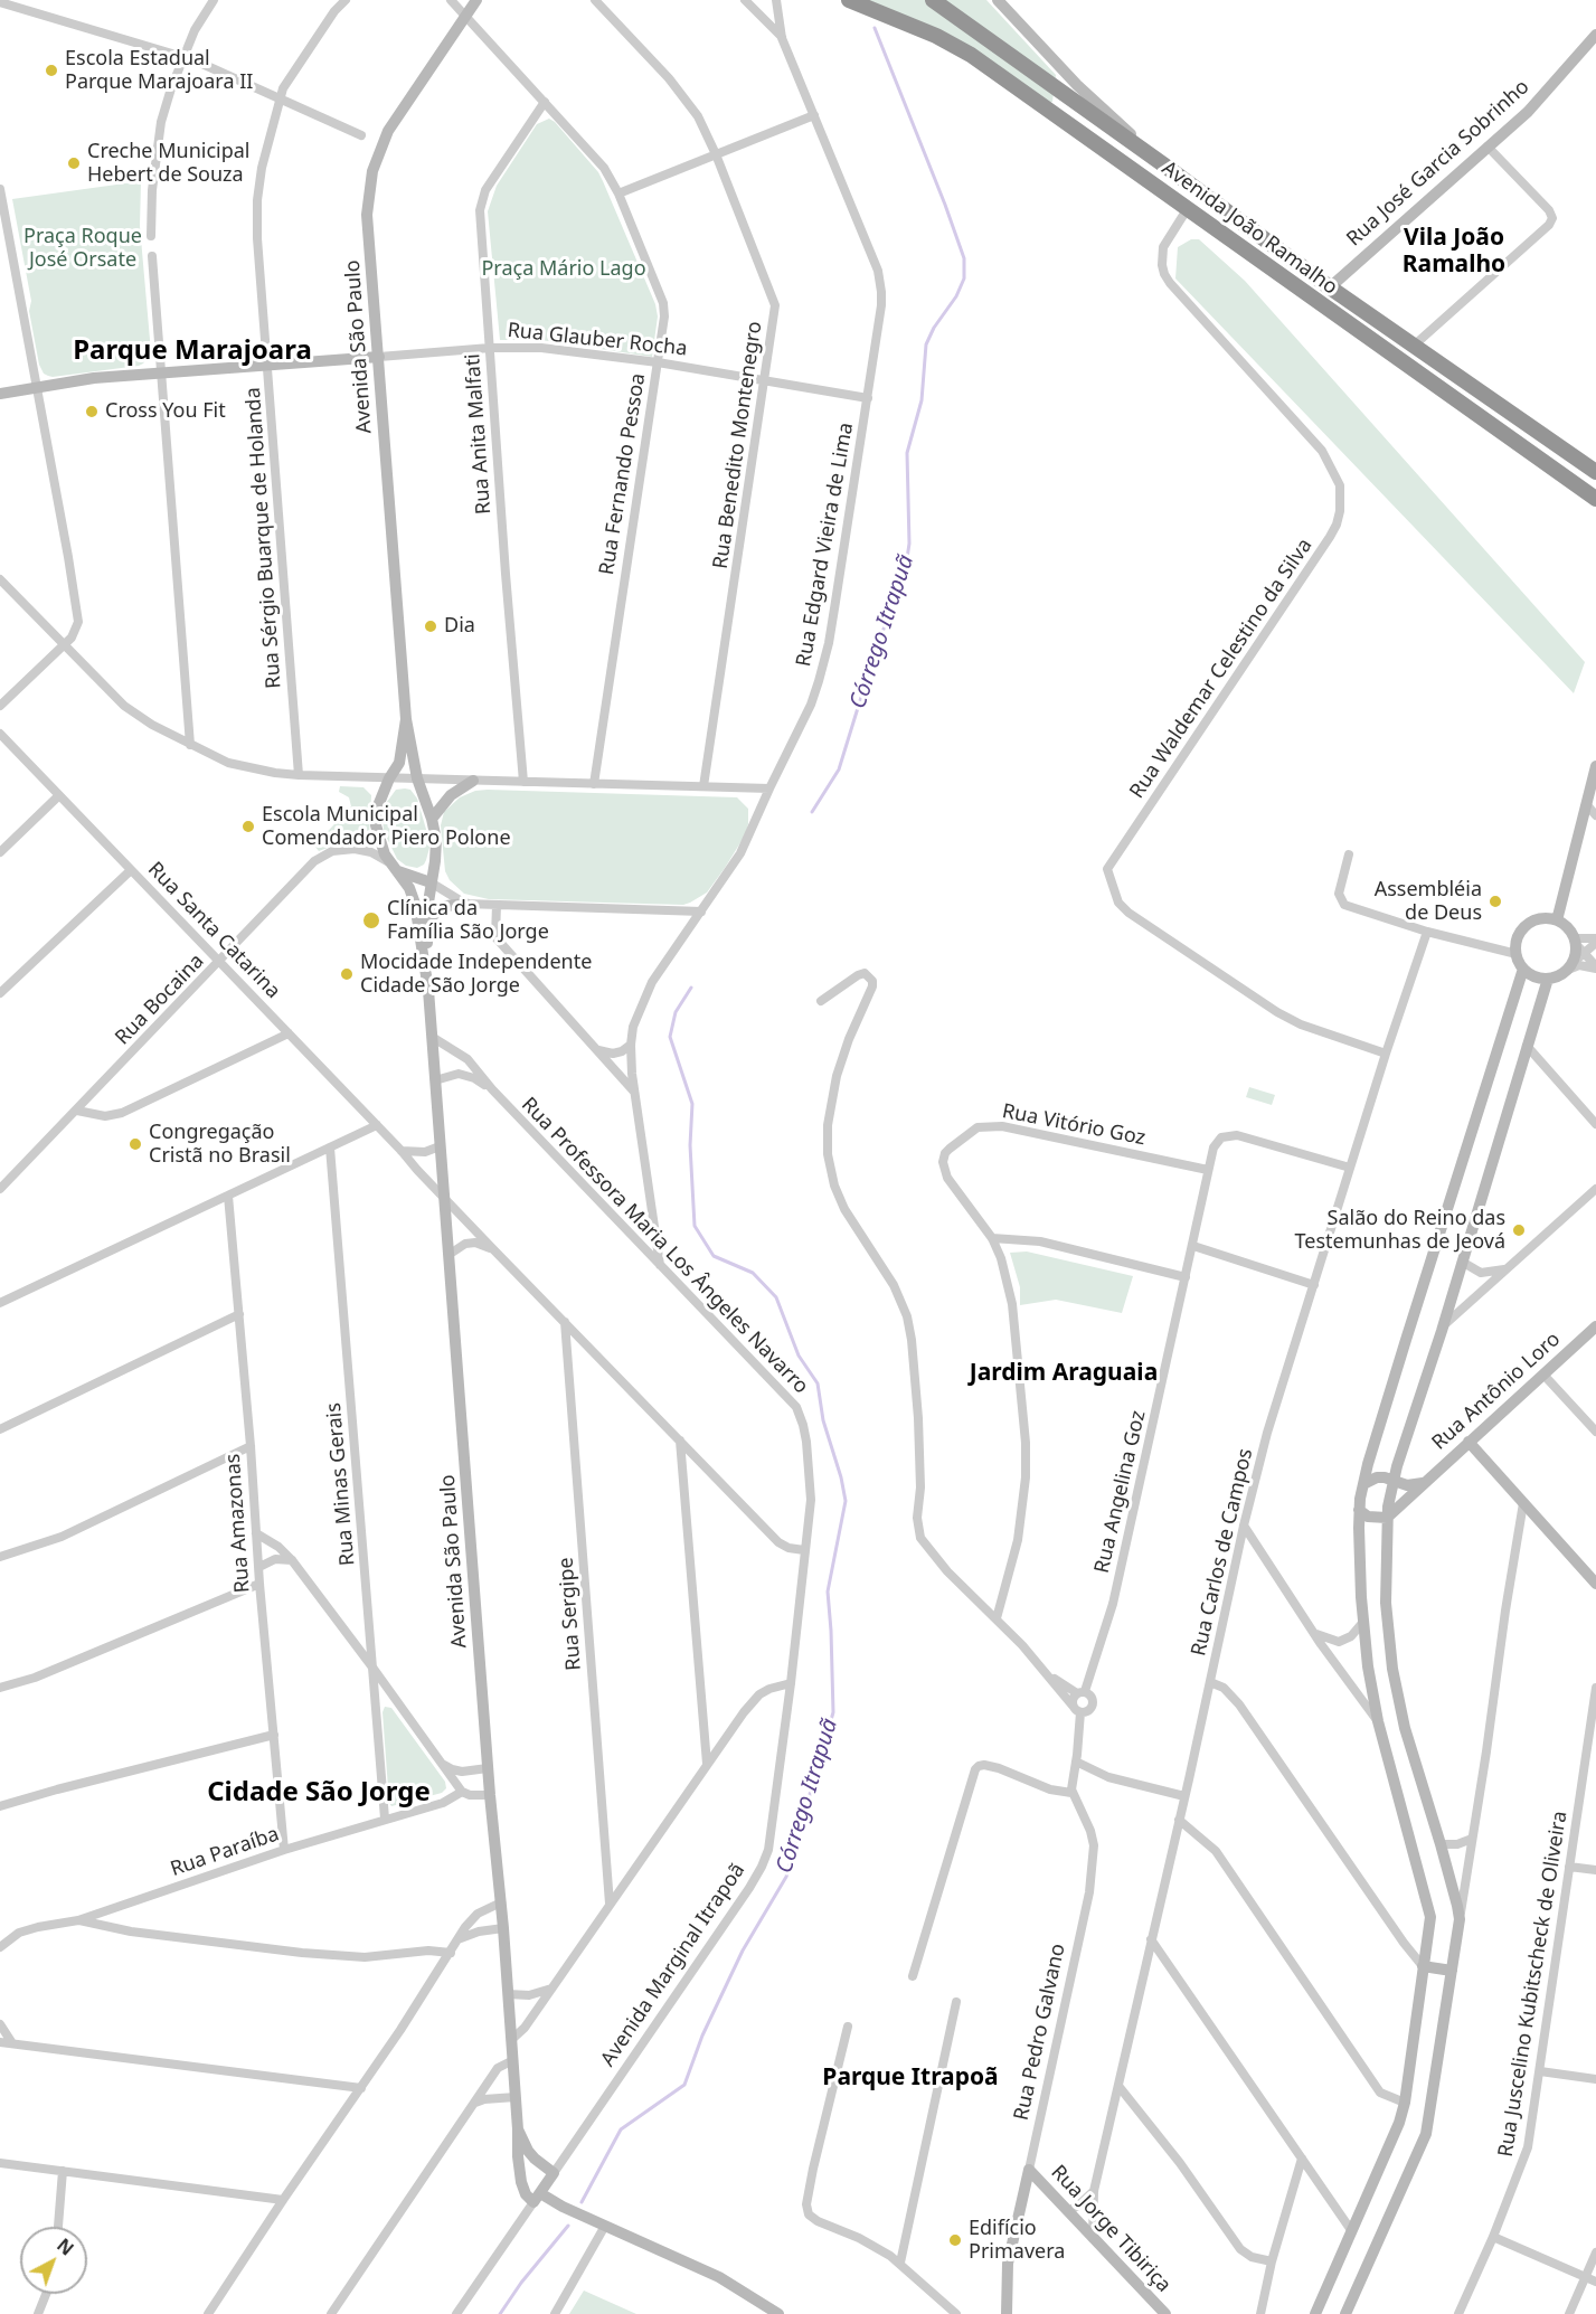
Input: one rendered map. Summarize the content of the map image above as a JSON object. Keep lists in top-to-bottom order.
{
  "streets": {
    "highway": ["Avenida João Ramalho"],
    "street": [
      "Rua José Garcia Sobrinho",
      "Rua Glauber Rocha",
      "Avenida São Paulo",
      "Rua Anita Malfati",
      "Rua Benedito Montenegro",
      "Rua Fernando Pessoa",
      "Rua Sérgio Buarque de Holanda",
      "Rua Edgard Vieira de Lima",
      "Rua Waldemar Celestino da Silva",
      "Rua Santa Catarina",
      "Rua Bocaina",
      "Rua Vitório Goz",
      "Rua Professora Maria Los Ângeles Navarro",
      "Rua Antônio Loro",
      "Rua Minas Gerais",
      "Rua Angelina Goz",
      "Rua Amazonas",
      "Rua Carlos de Campos",
      "Rua Sergipe",
      "Rua Paraíba",
      "Avenida Marginal Itrapoã",
      "Rua Juscelino Kubitscheck de Oliveira",
      "Rua Pedro Galvano",
      "Rua Jorge Tibiriça"
    ]
  },
  "crossings": [
    ["Rua José Garcia Sobrinho", "Avenida João Ramalho"],
    ["Avenida João Ramalho", "Rua Waldemar Celestino da Silva"],
    ["Rua Glauber Rocha", "Avenida São Paulo"],
    ["Rua Glauber Rocha", "Rua Anita Malfati"],
    ["Rua Glauber Rocha", "Rua Benedito Montenegro"],
    ["Rua Glauber Rocha", "Rua Fernando Pessoa"],
    ["Rua Glauber Rocha", "Rua Sérgio Buarque de Holanda"],
    ["Rua Glauber Rocha", "Rua Edgard Vieira de Lima"],
    ["Avenida São Paulo", "Rua Fernando Pessoa"],
    ["Avenida São Paulo", "Rua Santa Catarina"],
    ["Avenida São Paulo", "Rua Bocaina"],
    ["Avenida São Paulo", "Rua Professora Maria Los Ângeles Navarro"],
    ["Avenida São Paulo", "Avenida Marginal Itrapoã"],
    ["Rua Anita Malfati", "Rua Fernando Pessoa"],
    ["Rua Edgard Vieira de Lima", "Rua Professora Maria Los Ângeles Navarro"],
    ["Rua Waldemar Celestino da Silva", "Rua Carlos de Campos"],
    ["Rua Santa Catarina", "Rua Bocaina"],
    ["Rua Santa Catarina", "Rua Professora Maria Los Ângeles Navarro"],
    ["Rua Santa Catarina", "Rua Sergipe"],
    ["Rua Santa Catarina", "Avenida Marginal Itrapoã"],
    ["Rua Vitório Goz", "Rua Angelina Goz"],
    ["Rua Professora Maria Los Ângeles Navarro", "Avenida Marginal Itrapoã"],
    ["Rua Minas Gerais", "Rua Paraíba"],
    ["Rua Angelina Goz", "Rua Carlos de Campos"],
    ["Rua Amazonas", "Rua Paraíba"],
    ["Rua Carlos de Campos", "Rua Jorge Tibiriça"],
    ["Rua Pedro Galvano", "Rua Jorge Tibiriça"]
  ],
  "districts": [
    "Vila João Ramalho",
    "Parque Marajoara",
    "Jardim Araguaia",
    "Cidade São Jorge",
    "Parque Itrapoã"
  ],
  "water": ["Córrego Itrapuã"],
  "parks": ["Praça Roque José Orsate", "Praça Mário Lago"],
  "places": [
    "Escola Estadual Parque Marajoara II",
    "Creche Municipal Hebert de Souza",
    "Cross You Fit",
    "Dia",
    "Escola Municipal Comendador Piero Polone",
    "Assembléia de Deus",
    "Clínica da Família São Jorge",
    "Mocidade Independente Cidade São Jorge",
    "Congregação Cristã no Brasil",
    "Salão do Reino das Testemunhas de Jeová",
    "Edifício Primavera"
  ],
  "north": "top right"
}
